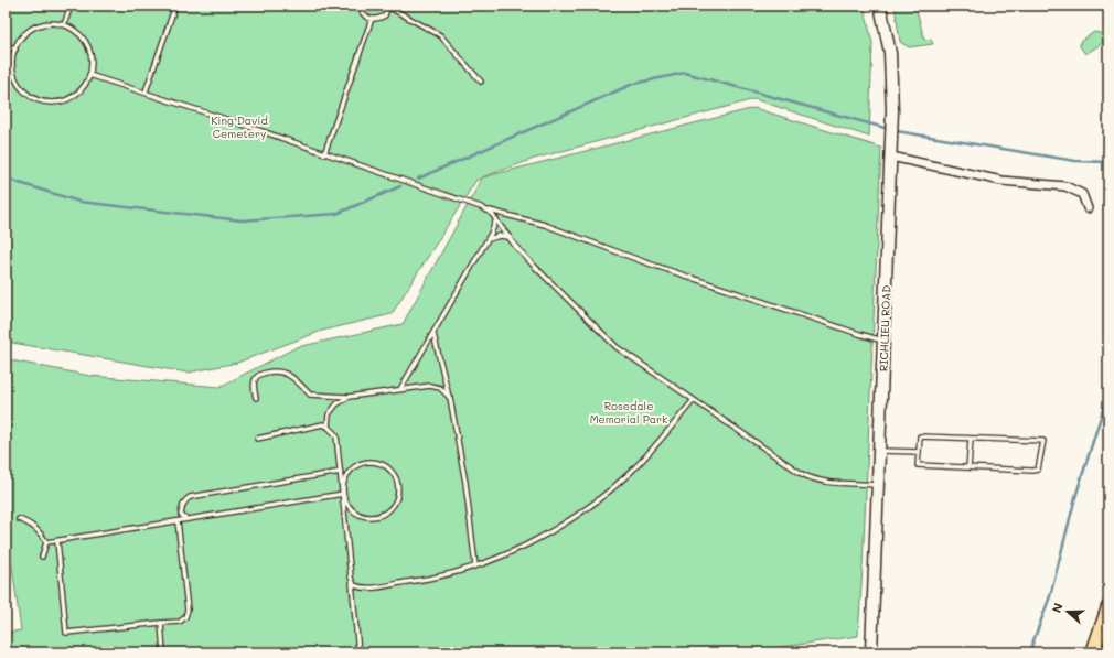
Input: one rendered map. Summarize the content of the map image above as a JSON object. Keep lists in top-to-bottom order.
{
  "streets": {
    "main road": ["RICHLIEU ROAD"]
  },
  "parks": ["King David Cemetery", "Rosedale Memorial Park"],
  "north": "left"
}
